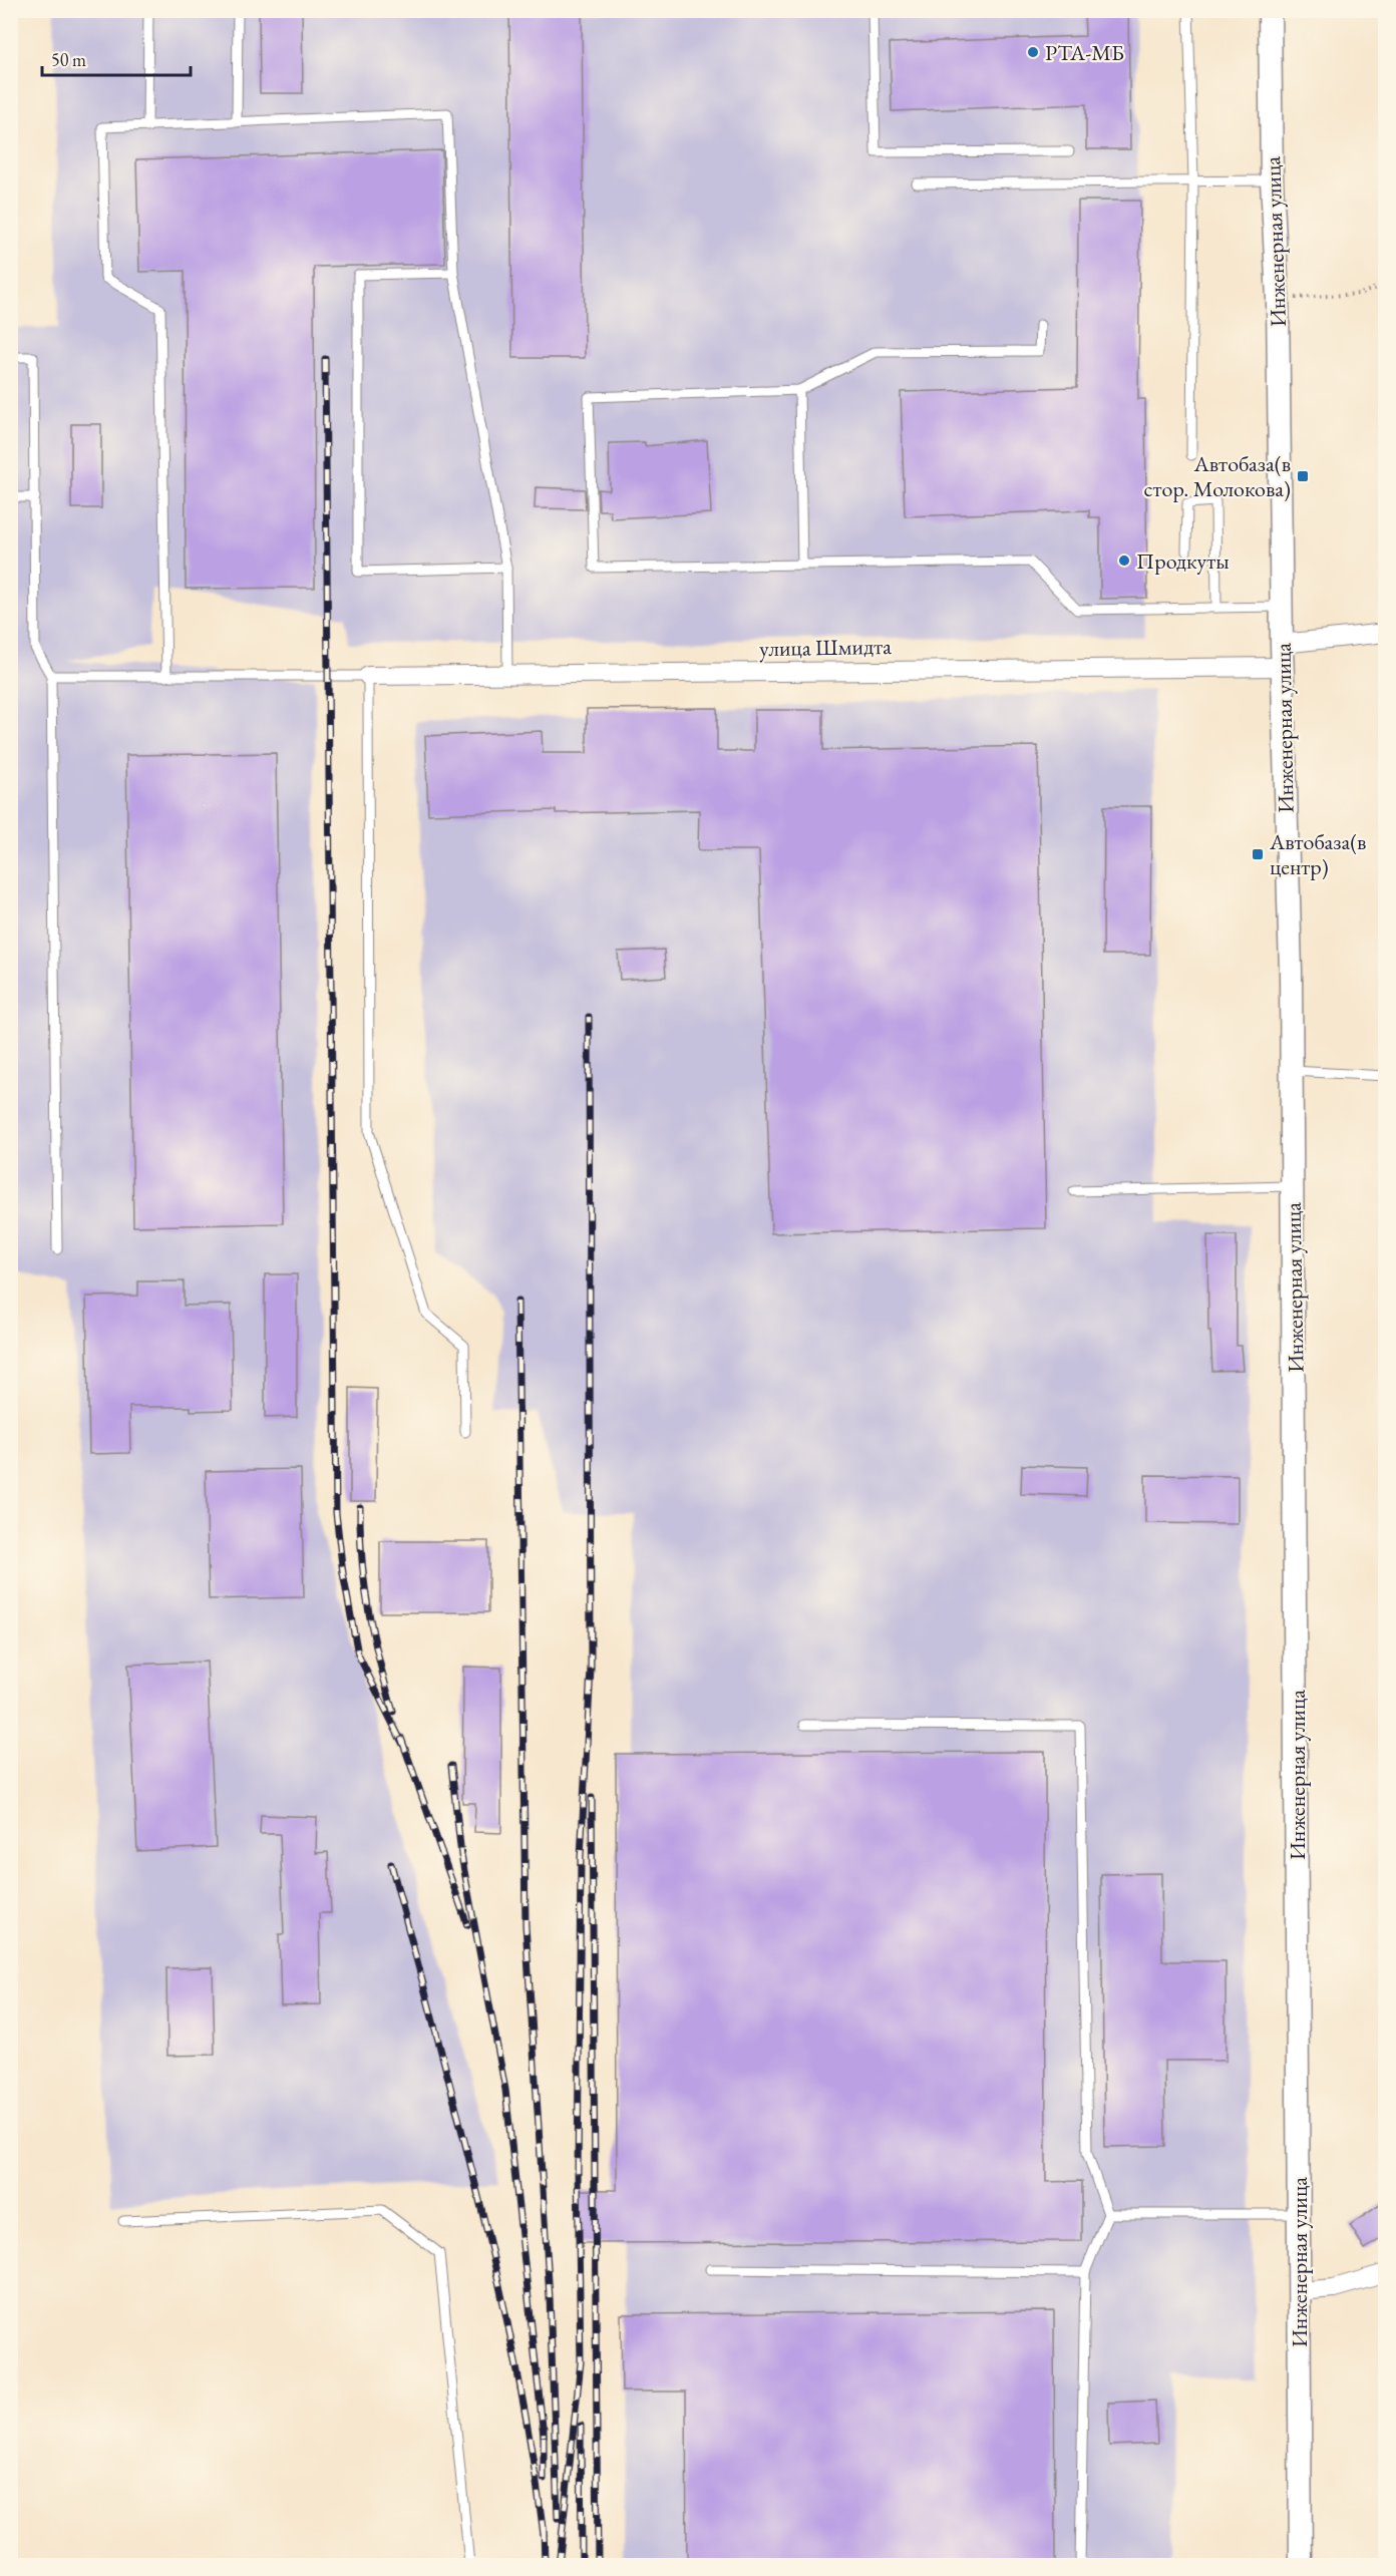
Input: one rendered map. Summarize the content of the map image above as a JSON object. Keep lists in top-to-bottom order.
{
  "streets": {
    "street": ["Инженерная улица", "улица Шмидта"]
  },
  "crossings": [
    ["Инженерная улица", "улица Шмидта"]
  ],
  "places": {
    "other": ["РТА-МБ", "Продкуты"],
    "transit": ["Автобаза(в стор. Молокова)", "Автобаза(в центр)"]
  },
  "scale_bar": "50 m"
}
